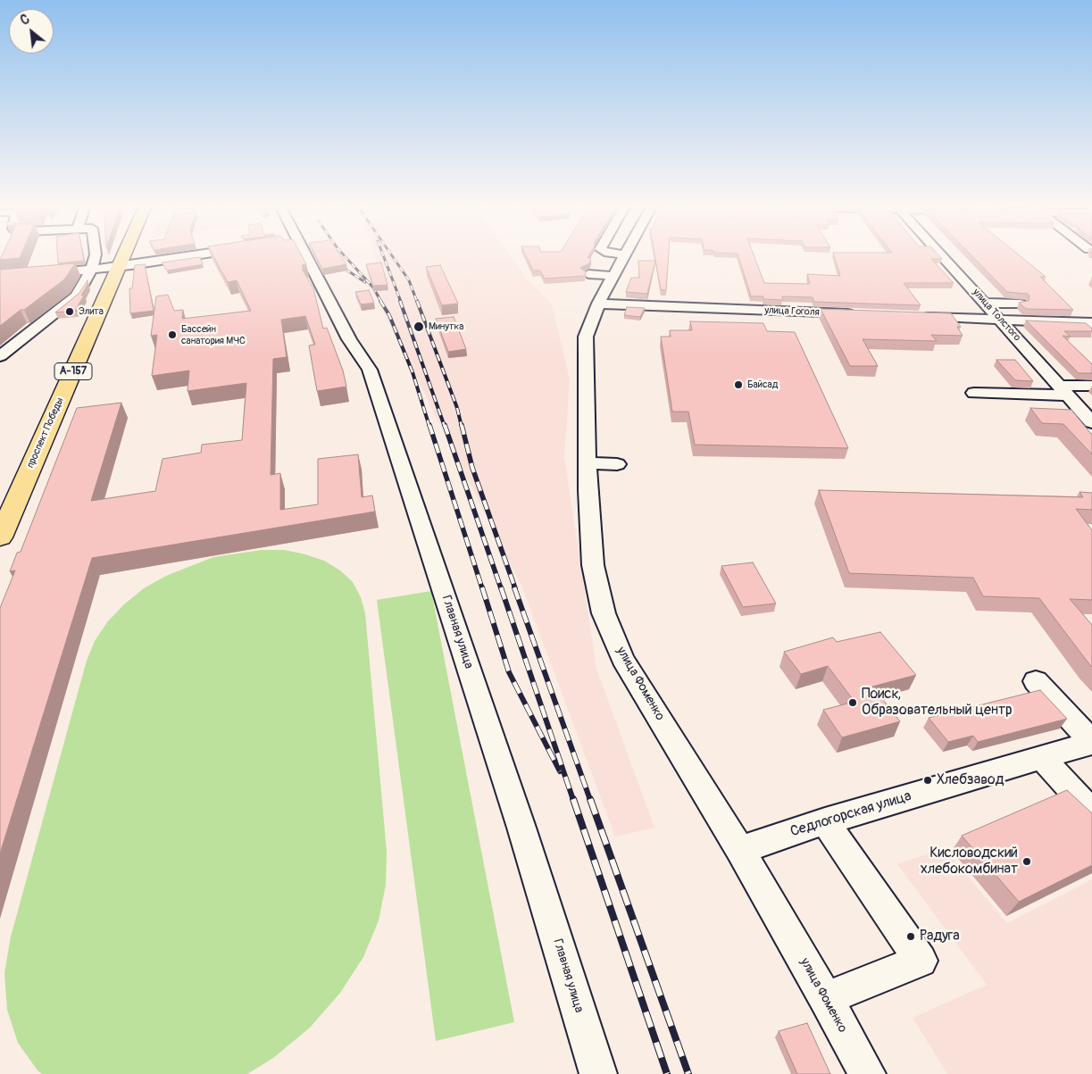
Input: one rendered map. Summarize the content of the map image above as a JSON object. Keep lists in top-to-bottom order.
{
  "streets": {
    "main road": ["А-157", "проспект Победы"],
    "street": [
      "улица Гоголя",
      "улица Толстого",
      "Главная улица",
      "улица Фоменко",
      "Седлогорская улица"
    ]
  },
  "crossings": [
    ["улица Гоголя", "улица Фоменко"],
    ["улица Фоменко", "Седлогорская улица"]
  ],
  "places": [
    "Элита",
    "Минутка",
    "Бассейн санатория МЧС",
    "Байсад",
    "Поиск, Образовательный центр",
    "Хлебзавод",
    "Кисловодский хлебокомбинат",
    "Радуга"
  ],
  "north": "top left"
}
